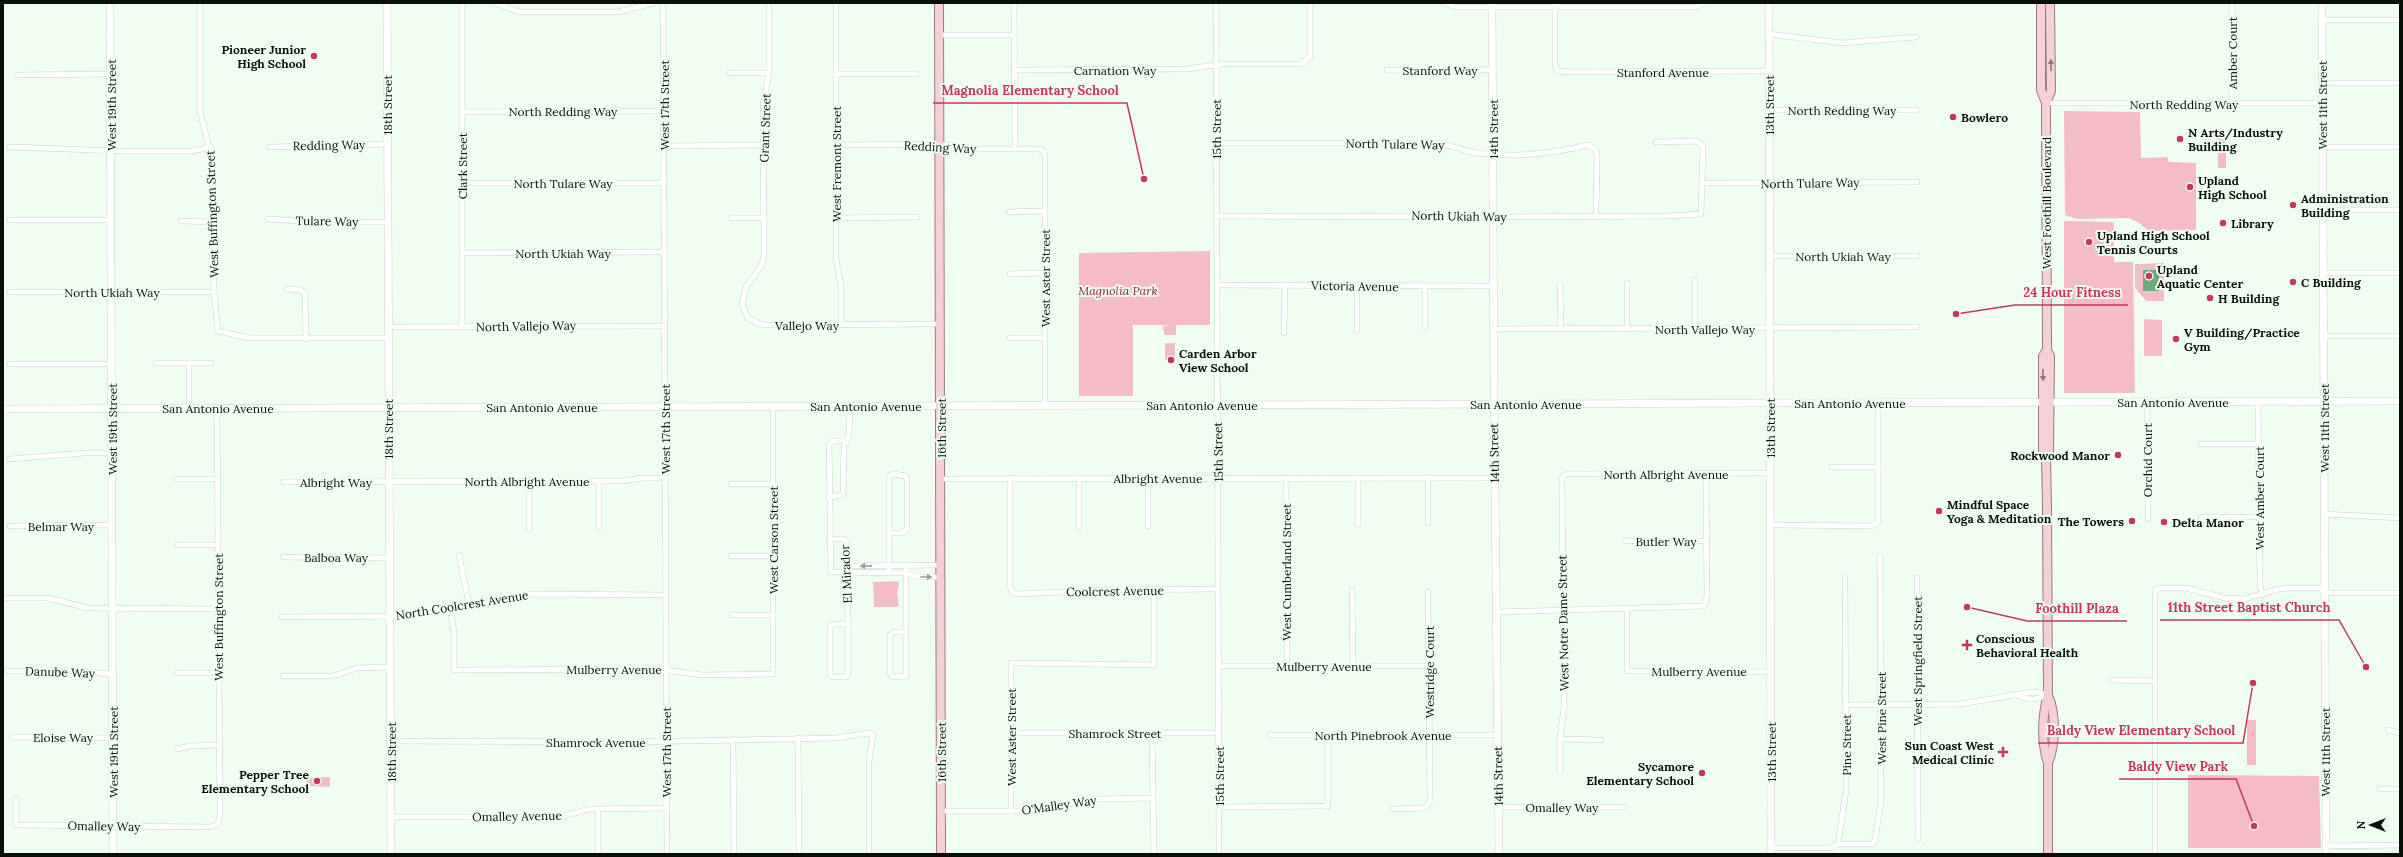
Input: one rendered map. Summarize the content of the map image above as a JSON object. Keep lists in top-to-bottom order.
{
  "streets": {
    "main road": [
      "West 19th Street",
      "18th Street",
      "13th Street",
      "West 11th Street",
      "14th Street",
      "West Foothill Boulevard",
      "San Antonio Avenue",
      "16th Street"
    ],
    "street": [
      "Amber Court",
      "Carnation Way",
      "Stanford Way",
      "Stanford Avenue",
      "North Redding Way",
      "West 17th Street",
      "Grant Street",
      "15th Street",
      "North Tulare Way",
      "Redding Way",
      "West Fremont Street",
      "Clark Street",
      "West Buffington Street",
      "North Ukiah Way",
      "Tulare Way",
      "West Aster Street",
      "Victoria Avenue",
      "Vallejo Way",
      "North Vallejo Way",
      "Orchid Court",
      "North Albright Avenue",
      "Albright Avenue",
      "Albright Way",
      "West Amber Court",
      "Belmar Way",
      "West Carson Street",
      "Butler Way",
      "Balboa Way",
      "West Cumberland Street",
      "El Mirador",
      "Coolcrest Avenue",
      "North Coolcrest Avenue",
      "West Notre Dame Street",
      "West Springfield Street",
      "Mulberry Avenue",
      "Danube Way",
      "Westridge Court",
      "West Pine Street",
      "Shamrock Street",
      "North Pinebrook Avenue",
      "Eloise Way",
      "Shamrock Avenue",
      "Pine Street",
      "O'Malley Way",
      "Omalley Way",
      "Omalley Avenue"
    ]
  },
  "crossings": [
    ["Amber Court", "North Redding Way"],
    ["Carnation Way", "15th Street"],
    ["Stanford Way", "14th Street"],
    ["Stanford Avenue", "13th Street"],
    ["North Redding Way", "West 17th Street"],
    ["North Redding Way", "13th Street"],
    ["North Redding Way", "West 11th Street"],
    ["North Redding Way", "Clark Street"],
    ["North Redding Way", "West Foothill Boulevard"],
    ["West 19th Street", "North Ukiah Way"],
    ["West 19th Street", "San Antonio Avenue"],
    ["West 19th Street", "Belmar Way"],
    ["West 19th Street", "Danube Way"],
    ["West 19th Street", "Eloise Way"],
    ["West 19th Street", "Omalley Way"],
    ["18th Street", "Redding Way"],
    ["18th Street", "Tulare Way"],
    ["18th Street", "North Vallejo Way"],
    ["18th Street", "San Antonio Avenue"],
    ["18th Street", "North Albright Avenue"],
    ["18th Street", "Albright Way"],
    ["18th Street", "Balboa Way"],
    ["18th Street", "North Coolcrest Avenue"],
    ["18th Street", "Shamrock Avenue"],
    ["18th Street", "Omalley Avenue"],
    ["West 17th Street", "North Tulare Way"],
    ["West 17th Street", "North Ukiah Way"],
    ["West 17th Street", "North Vallejo Way"],
    ["West 17th Street", "San Antonio Avenue"],
    ["West 17th Street", "North Albright Avenue"],
    ["West 17th Street", "North Coolcrest Avenue"],
    ["West 17th Street", "Mulberry Avenue"],
    ["West 17th Street", "Shamrock Avenue"],
    ["West 17th Street", "Omalley Avenue"],
    ["13th Street", "North Tulare Way"],
    ["13th Street", "North Ukiah Way"],
    ["13th Street", "North Vallejo Way"],
    ["13th Street", "San Antonio Avenue"],
    ["13th Street", "North Albright Avenue"],
    ["13th Street", "Mulberry Avenue"],
    ["West 11th Street", "San Antonio Avenue"],
    ["Grant Street", "Vallejo Way"],
    ["15th Street", "North Tulare Way"],
    ["15th Street", "North Ukiah Way"],
    ["15th Street", "Victoria Avenue"],
    ["15th Street", "San Antonio Avenue"],
    ["15th Street", "Albright Avenue"],
    ["15th Street", "Coolcrest Avenue"],
    ["15th Street", "Mulberry Avenue"],
    ["15th Street", "Shamrock Street"],
    ["14th Street", "North Tulare Way"],
    ["14th Street", "North Ukiah Way"],
    ["14th Street", "Victoria Avenue"],
    ["14th Street", "North Vallejo Way"],
    ["14th Street", "San Antonio Avenue"],
    ["14th Street", "Albright Avenue"],
    ["14th Street", "North Pinebrook Avenue"],
    ["14th Street", "Omalley Way"],
    ["North Tulare Way", "Clark Street"],
    ["North Tulare Way", "North Ukiah Way"],
    ["Redding Way", "West Fremont Street"],
    ["Redding Way", "West Aster Street"],
    ["Redding Way", "16th Street"],
    ["West Fremont Street", "Vallejo Way"],
    ["Clark Street", "North Ukiah Way"],
    ["Clark Street", "North Vallejo Way"],
    ["West Foothill Boulevard", "San Antonio Avenue"],
    ["West Buffington Street", "North Ukiah Way"],
    ["West Buffington Street", "San Antonio Avenue"],
    ["West Buffington Street", "Omalley Way"],
    ["West Aster Street", "San Antonio Avenue"],
    ["West Aster Street", "Coolcrest Avenue"],
    ["West Aster Street", "Shamrock Street"],
    ["West Aster Street", "O'Malley Way"],
    ["Vallejo Way", "16th Street"],
    ["San Antonio Avenue", "16th Street"],
    ["San Antonio Avenue", "Orchid Court"],
    ["San Antonio Avenue", "West Amber Court"],
    ["San Antonio Avenue", "West Carson Street"],
    ["16th Street", "Albright Avenue"],
    ["16th Street", "O'Malley Way"],
    ["North Albright Avenue", "Albright Way"],
    ["North Albright Avenue", "West Notre Dame Street"],
    ["Albright Avenue", "West Cumberland Street"],
    ["Albright Avenue", "Coolcrest Avenue"],
    ["West Carson Street", "Mulberry Avenue"],
    ["West Cumberland Street", "Mulberry Avenue"],
    ["North Coolcrest Avenue", "Mulberry Avenue"],
    ["Mulberry Avenue", "Westridge Court"],
    ["Westridge Court", "North Pinebrook Avenue"],
    ["West Pine Street", "Pine Street"]
  ],
  "parks": ["Magnolia Park"],
  "places": {
    "other": [
      "Pioneer Junior High School",
      "Bowlero",
      "N Arts/Industry Building",
      "Magnolia Elementary School",
      "Upland High School",
      "Administration Building",
      "Library",
      "Upland High School Tennis Courts",
      "Upland Aquatic Center",
      "C Building",
      "H Building",
      "24 Hour Fitness",
      "V Building/Practice Gym",
      "Carden Arbor View School",
      "Rockwood Manor",
      "Mindful Space Yoga & Meditation",
      "The Towers",
      "Delta Manor",
      "Foothill Plaza",
      "11th Street Baptist Church",
      "Baldy View Elementary School",
      "Sycamore Elementary School",
      "Pepper Tree Elementary School",
      "Baldy View Park"
    ],
    "health": ["Conscious Behavioral Health", "Sun Coast West Medical Clinic"]
  },
  "north": "left"
}
